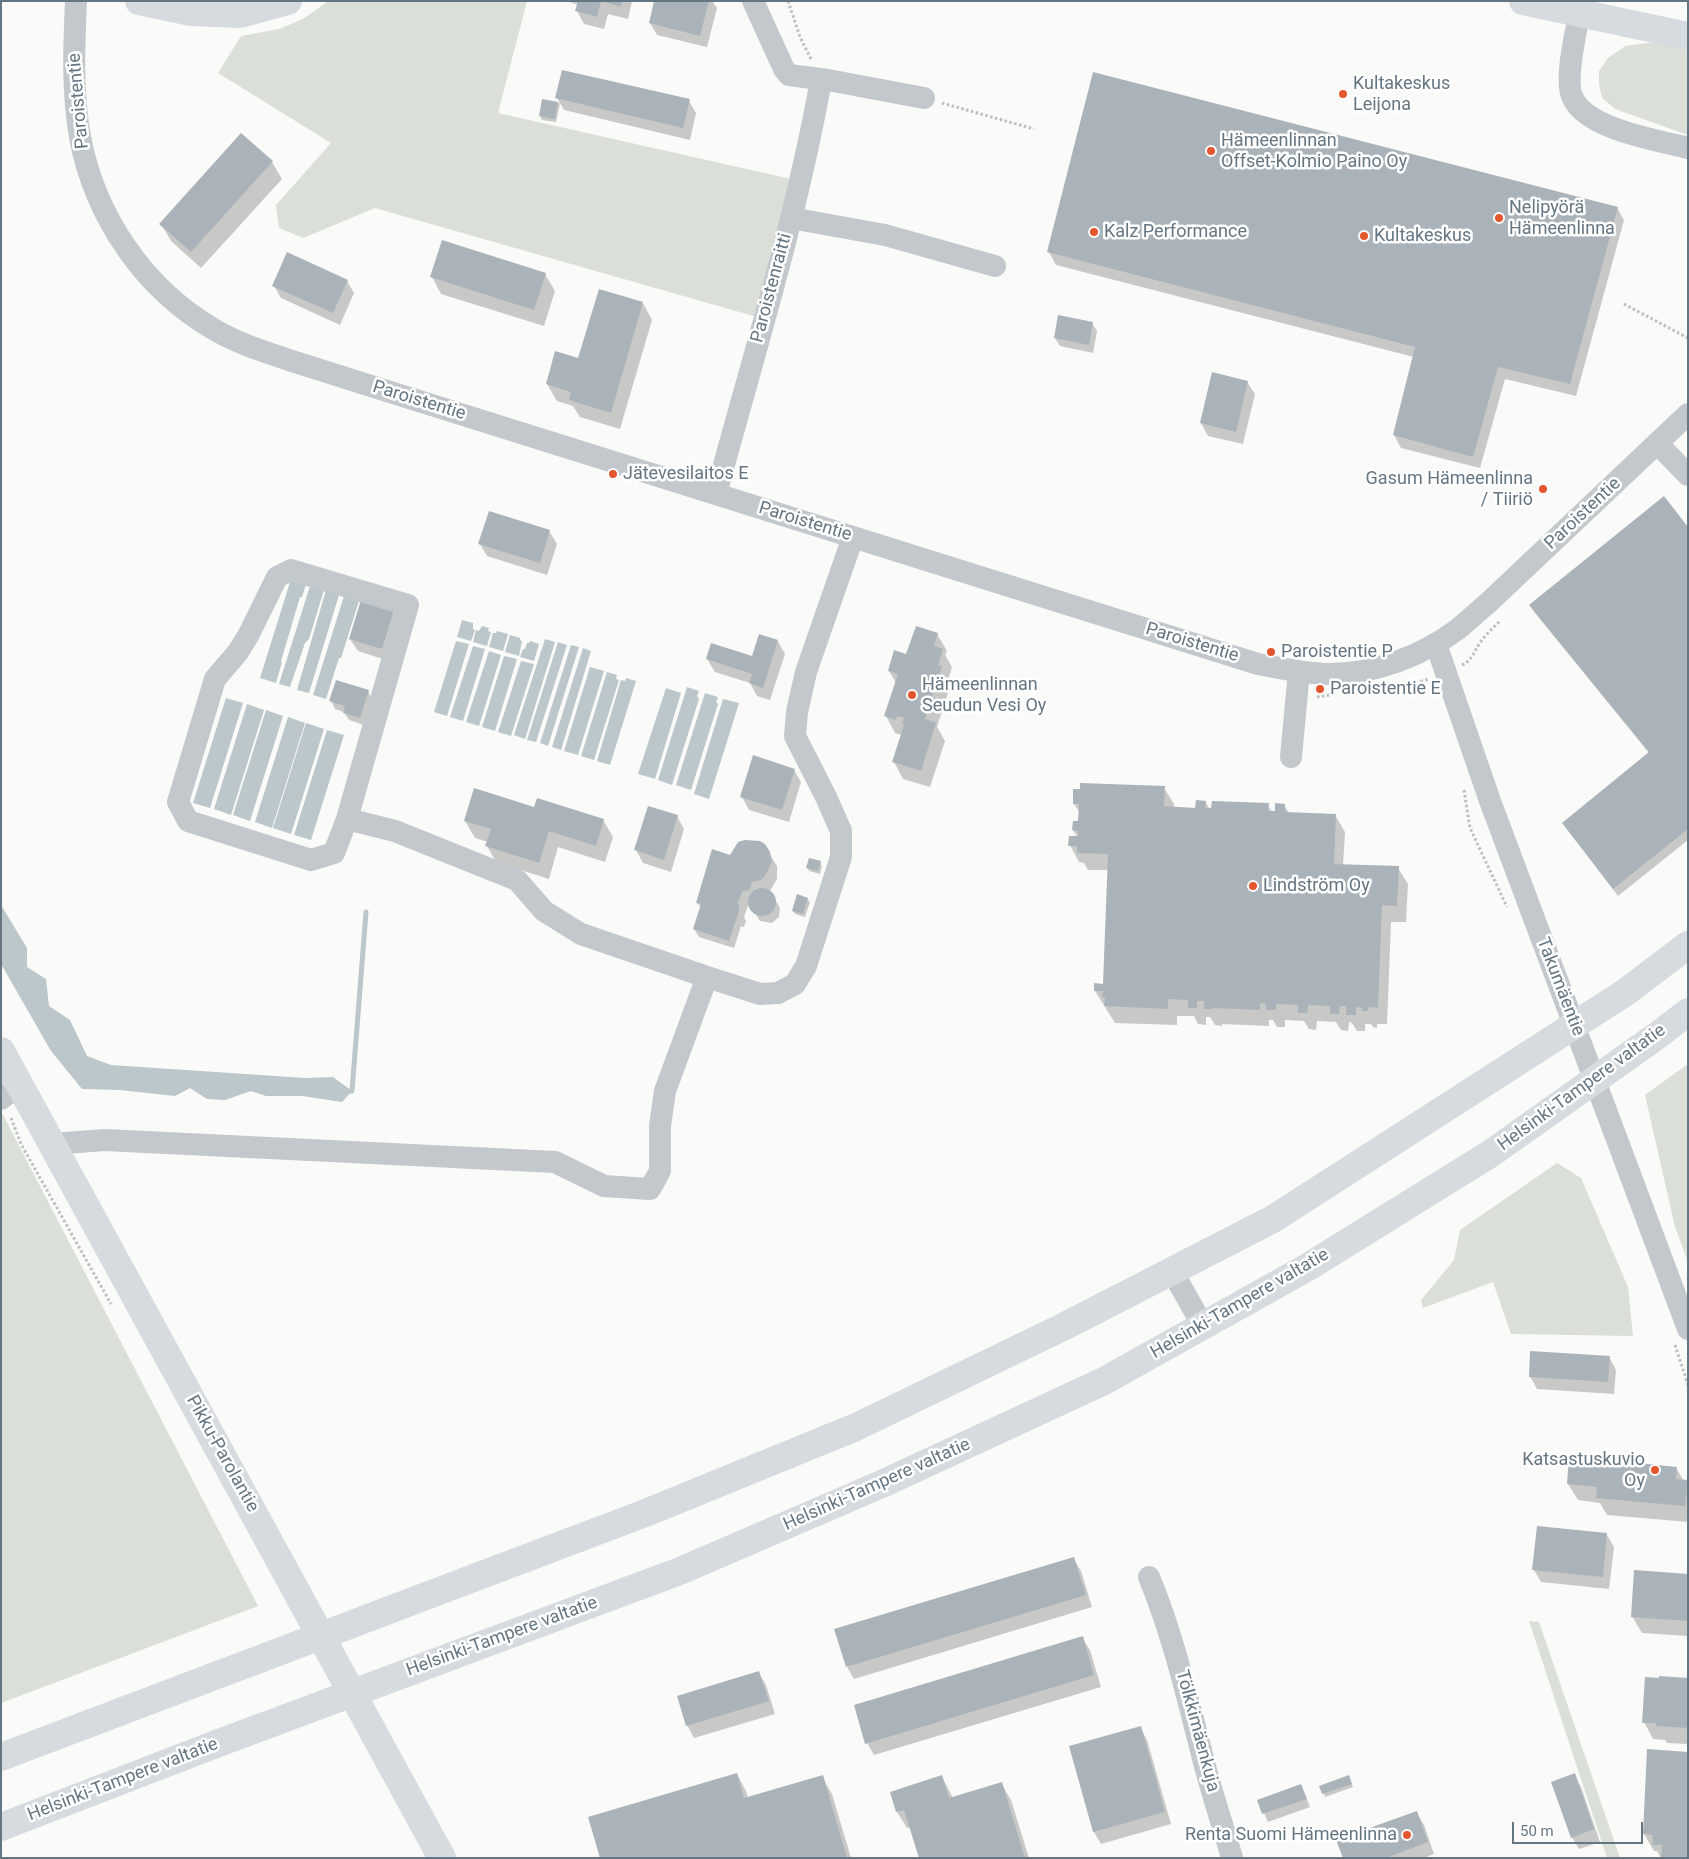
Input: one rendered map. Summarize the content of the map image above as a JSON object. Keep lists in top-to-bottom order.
{
  "streets": {
    "main road": ["Helsinki-Tampere valtatie", "Pikku-Parolantie"],
    "street": [
      "Paroistentie",
      "Paroistenraitti",
      "Takumäentie",
      "Tölkkimäenkuja"
    ]
  },
  "crossings": [
    ["Paroistentie", "Paroistenraitti"],
    ["Paroistentie", "Takumäentie"]
  ],
  "places": [
    "Kultakeskus Leijona",
    "Hämeenlinnan Offset-Kolmio Paino Oy",
    "Nelipyörä Hämeenlinna",
    "Kalz Performance",
    "Kultakeskus",
    "Jätevesilaitos E",
    "Gasum Hämeenlinna / Tiiriö",
    "Paroistentie P",
    "Paroistentie E",
    "Hämeenlinnan Seudun Vesi Oy",
    "Lindström Oy",
    "Katsastuskuvio Oy",
    "Renta Suomi Hämeenlinna"
  ],
  "scale_bar": "50 m"
}
